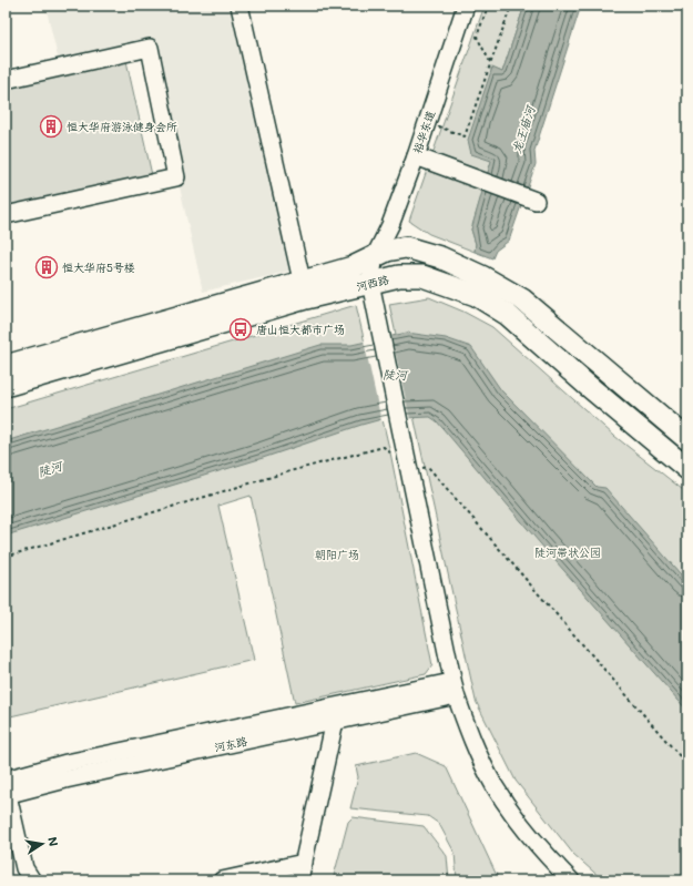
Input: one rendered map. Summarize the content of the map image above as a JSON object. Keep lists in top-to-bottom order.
{
  "streets": {
    "main road": ["河西路"],
    "street": ["裕华东道", "河东路"]
  },
  "crossings": [
    ["裕华东道", "河西路"]
  ],
  "water": ["龙王庙河", "陡河"],
  "parks": ["陡河带状公园", "朝阳广场"],
  "places": {
    "building": ["恒大华府游泳健身会所", "恒大华府5号楼"],
    "bus stop": ["唐山恒大都市广场"]
  },
  "north": "right"
}
